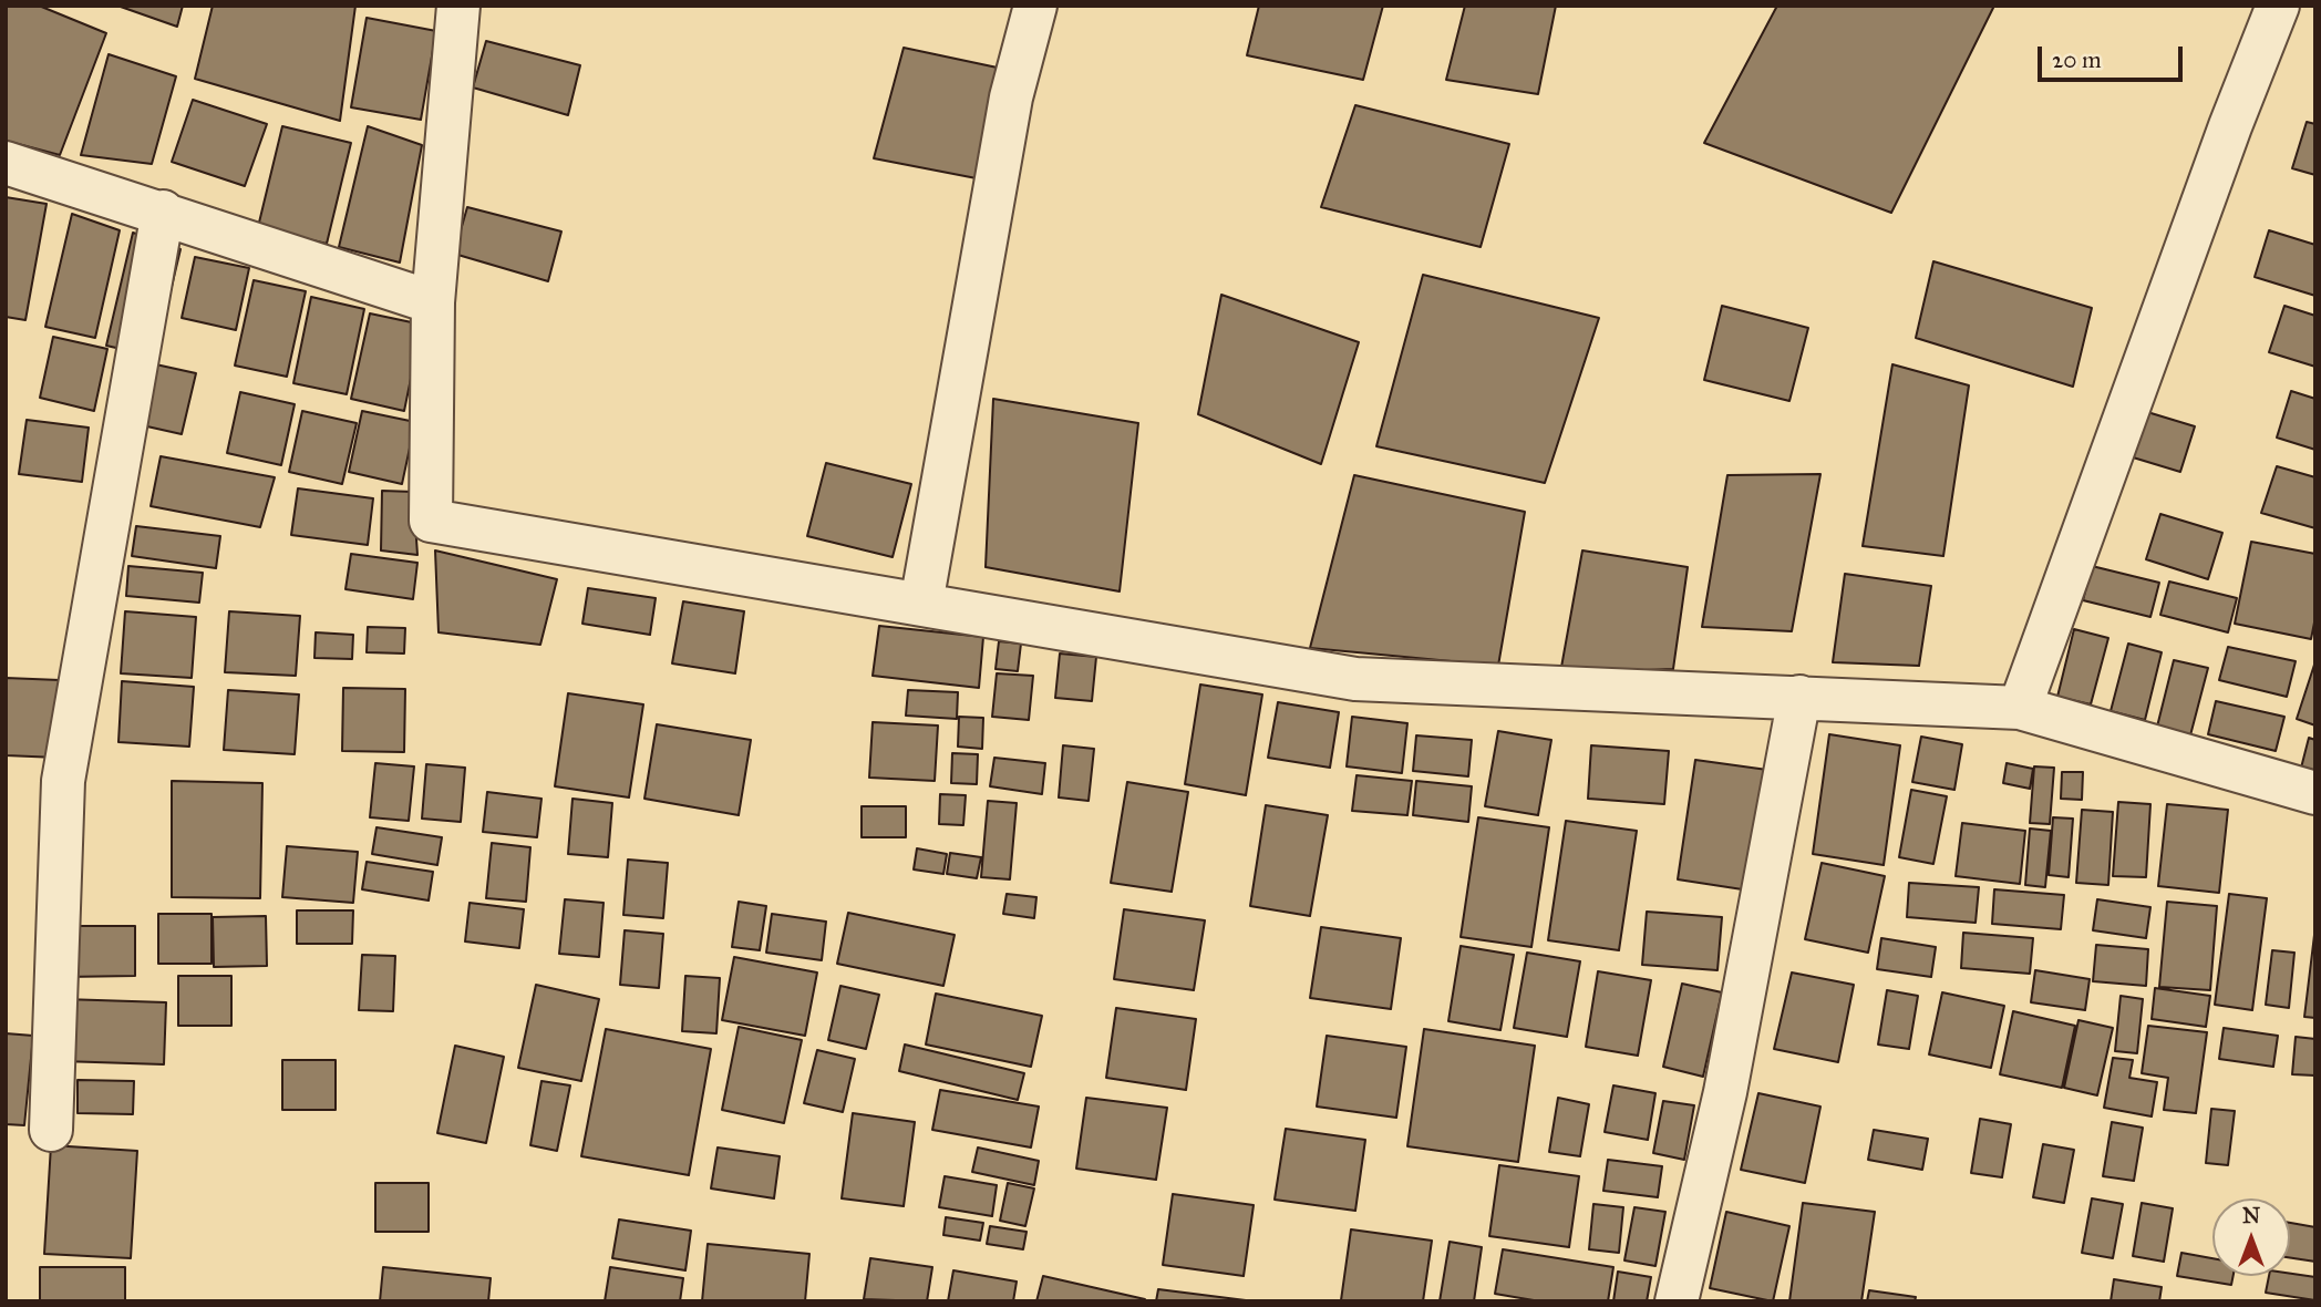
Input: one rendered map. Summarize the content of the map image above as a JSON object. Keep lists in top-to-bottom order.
{
  "scale_bar": "20 m",
  "north": "top"
}
